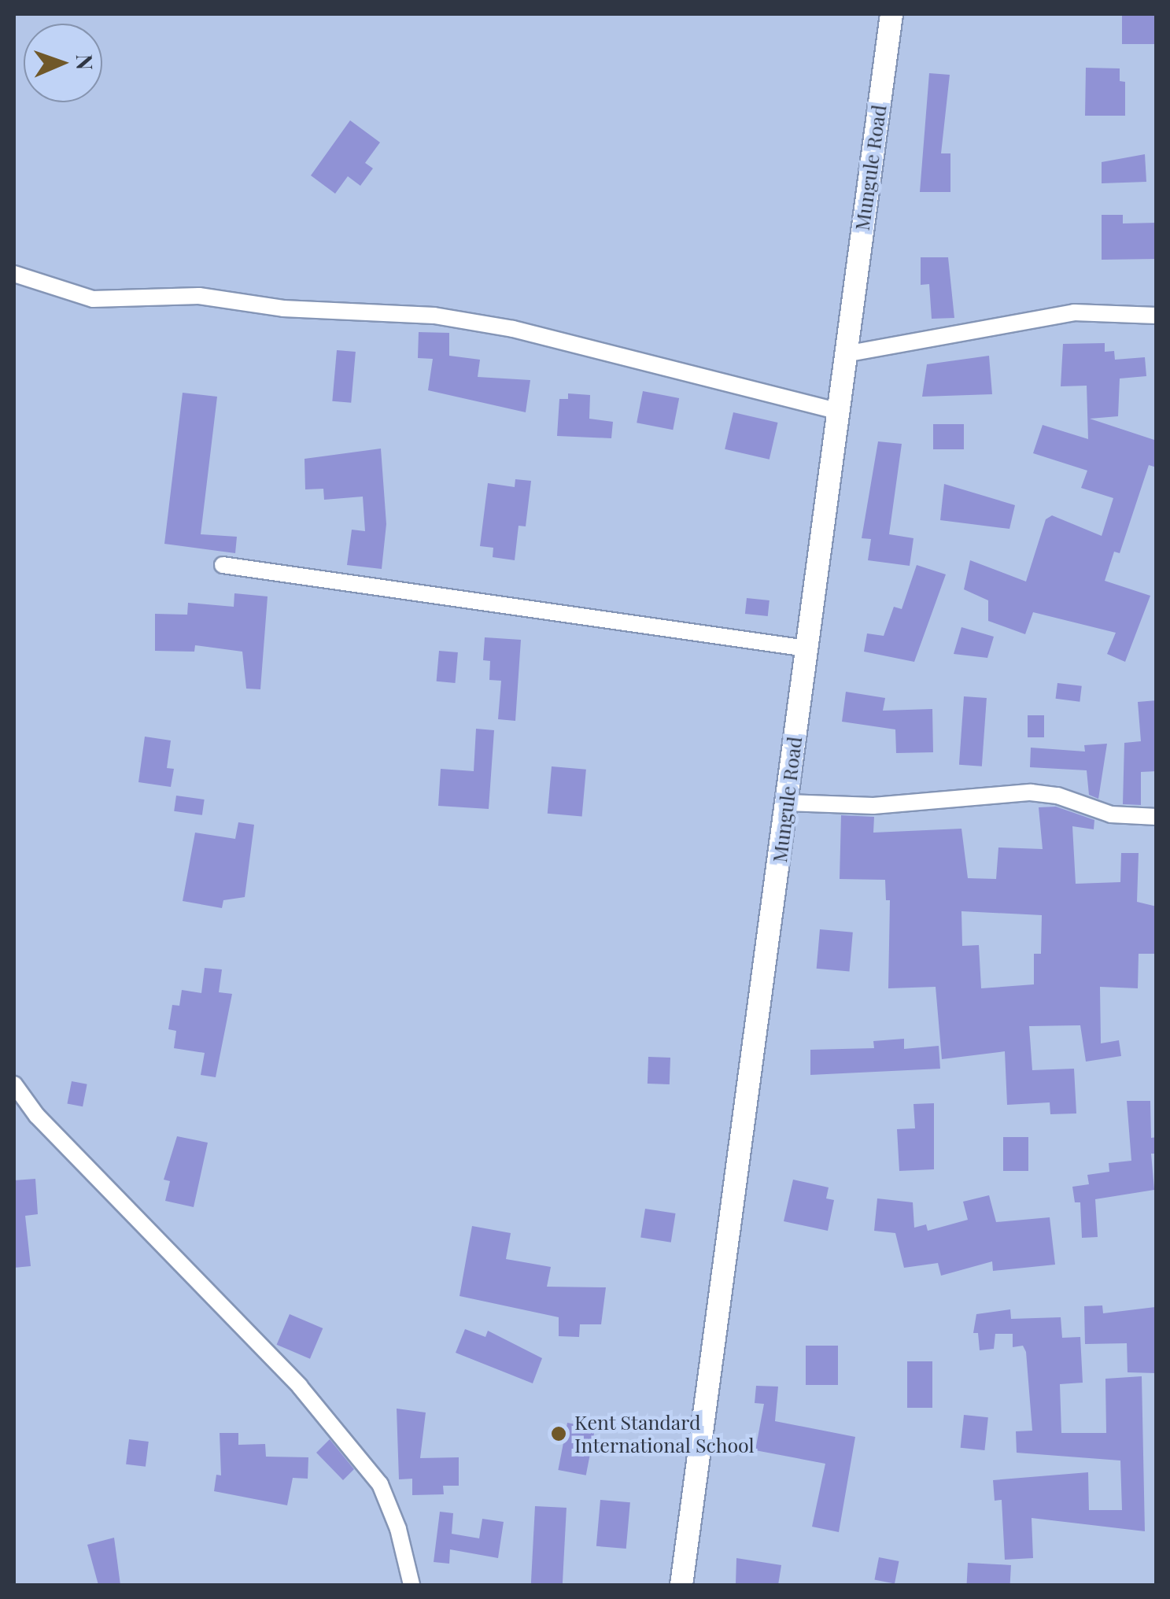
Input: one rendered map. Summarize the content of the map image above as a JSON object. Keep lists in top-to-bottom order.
{
  "streets": {
    "street": ["Mungule Road"]
  },
  "places": ["Kent Standard International School"],
  "north": "right"
}
